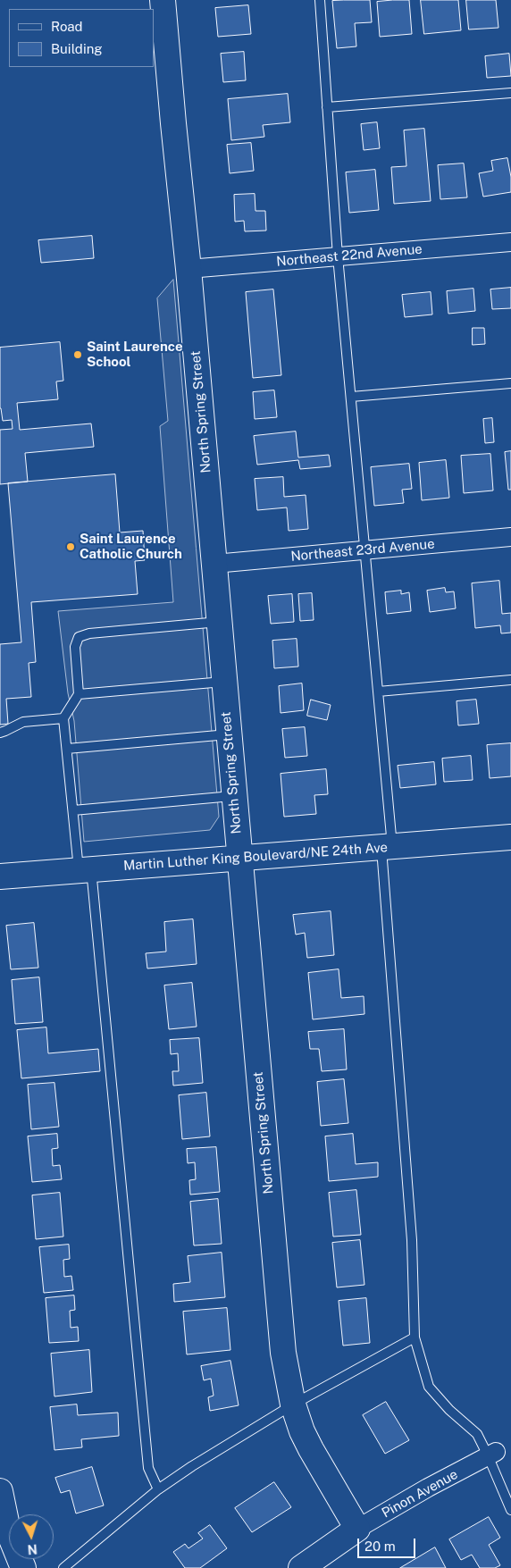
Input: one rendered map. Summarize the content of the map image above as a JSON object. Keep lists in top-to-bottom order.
{
  "streets": {
    "street": [
      "Northeast 22nd Avenue",
      "North Spring Street",
      "Northeast 23rd Avenue",
      "Martin Luther King Boulevard/NE 24th Ave",
      "Pinon Avenue"
    ]
  },
  "crossings": [
    ["Northeast 22nd Avenue", "North Spring Street"],
    ["North Spring Street", "Northeast 23rd Avenue"],
    ["North Spring Street", "Martin Luther King Boulevard/NE 24th Ave"],
    ["North Spring Street", "Pinon Avenue"]
  ],
  "places": ["Saint Laurence School", "Saint Laurence Catholic Church"],
  "legend": ["Road", "Building"],
  "scale_bar": "20 m",
  "north": "bottom"
}
